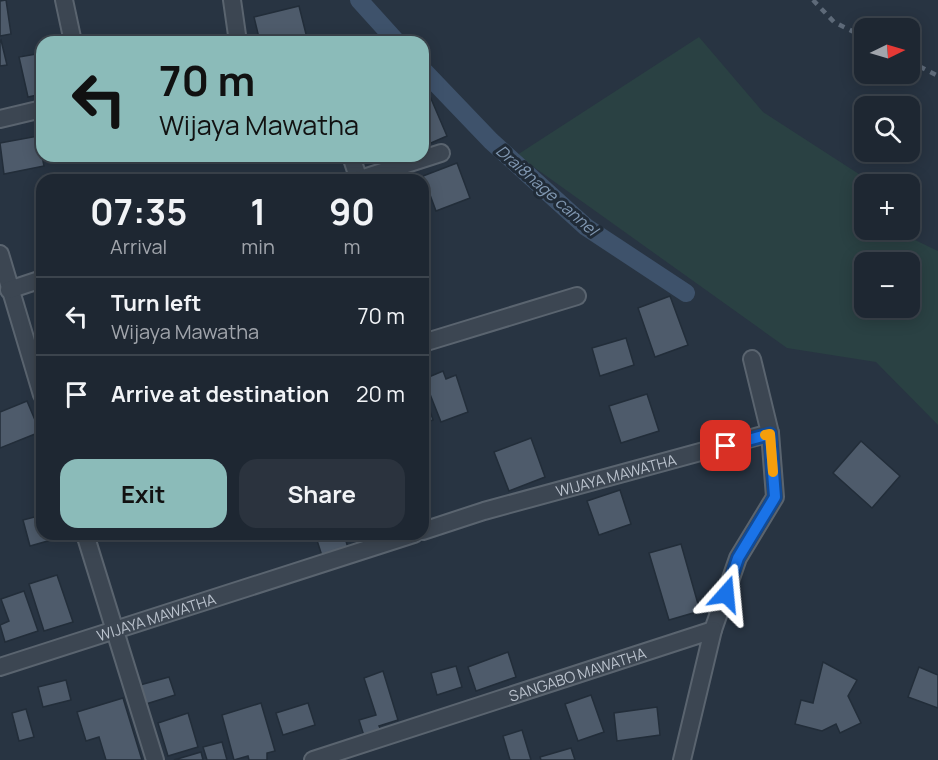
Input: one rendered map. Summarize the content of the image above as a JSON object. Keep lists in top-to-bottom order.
{
  "streets": {
    "street": ["WIJAYA MAWATHA", "SANGABO MAWATHA"]
  },
  "water": ["Drai8nage cannel"],
  "north": "right",
  "page": {
    "map_buttons": ["+", "−"],
    "turn": ["70 m", "Wijaya Mawatha"],
    "eta": [
      "07:35",
      "Arrival",
      "1",
      "min",
      "90",
      "m"
    ],
    "list": [
      {
        "name": "Turn left",
        "note": "Wijaya Mawatha",
        "value": "70 m"
      },
      {
        "name": "Arrive at destination",
        "value": "20 m"
      }
    ],
    "buttons": ["Exit", "Share"]
  }
}
